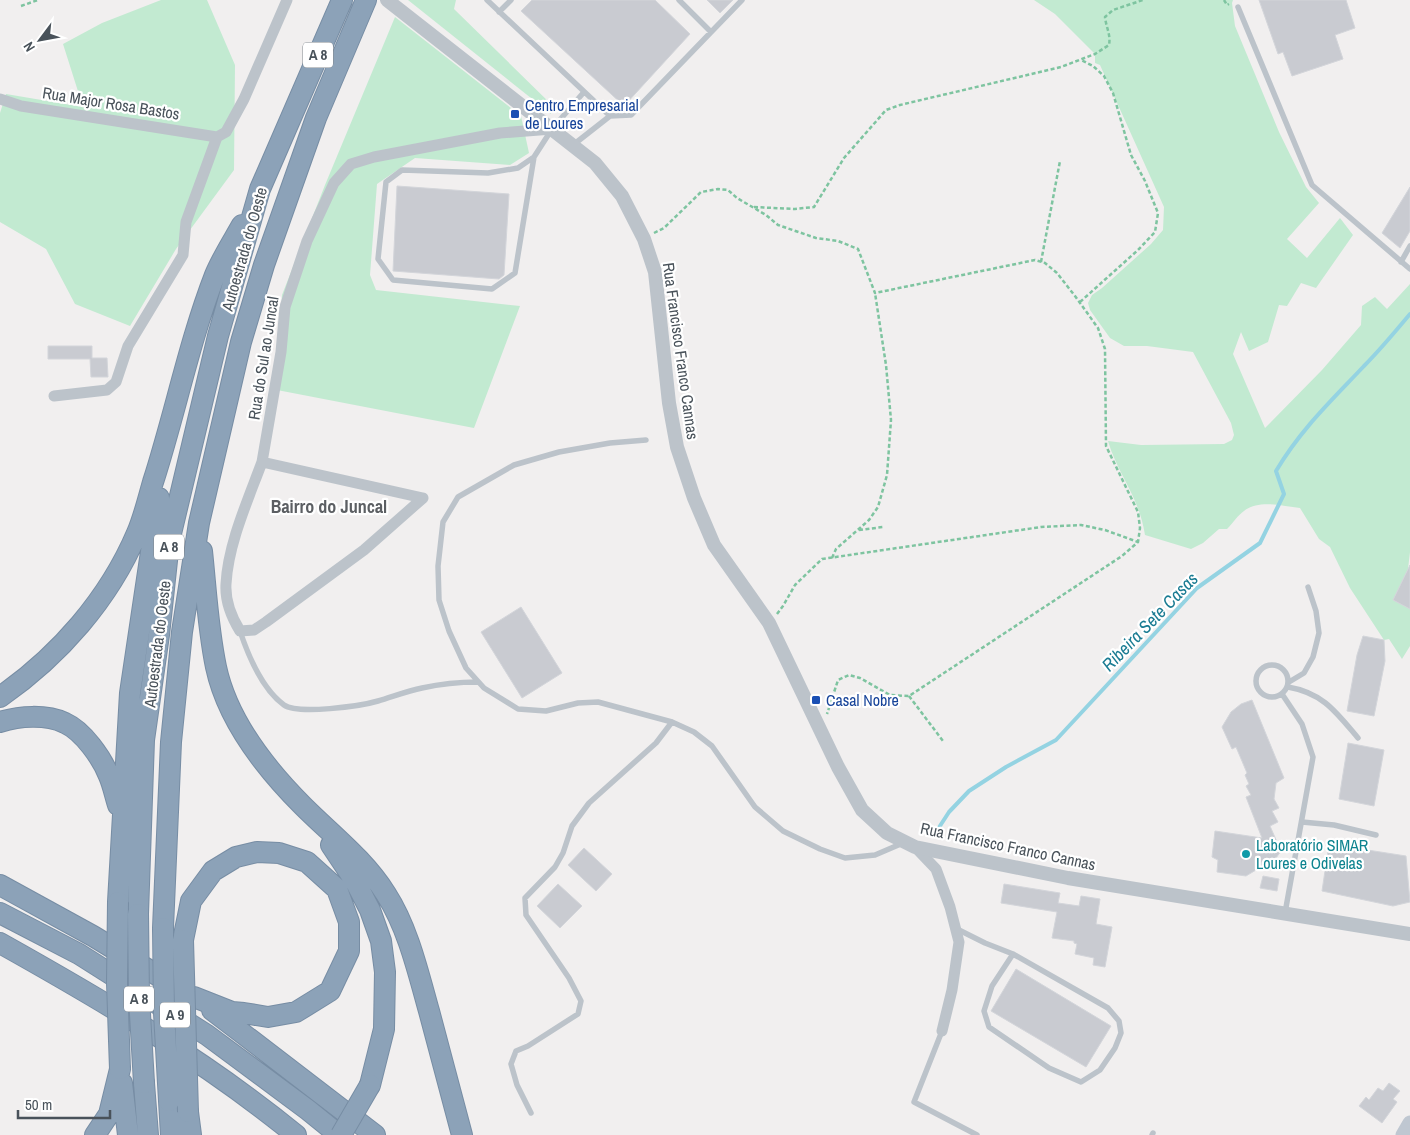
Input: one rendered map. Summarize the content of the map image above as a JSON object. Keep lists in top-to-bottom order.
{
  "streets": {
    "highway": ["A 8", "Autoestrada do Oeste", "A 9"],
    "street": ["Rua Major Rosa Bastos", "Rua Francisco Franco Cannas", "Rua do Sul ao Juncal"]
  },
  "crossings": [
    ["Rua Francisco Franco Cannas", "Rua do Sul ao Juncal"]
  ],
  "districts": ["Bairro do Juncal"],
  "water": ["Ribeira Sete Casas"],
  "places": {
    "transit": ["Centro Empresarial de Loures", "Casal Nobre"],
    "other": ["Laboratório SIMAR Loures e Odivelas"]
  },
  "scale_bar": "50 m",
  "north": "bottom left"
}
